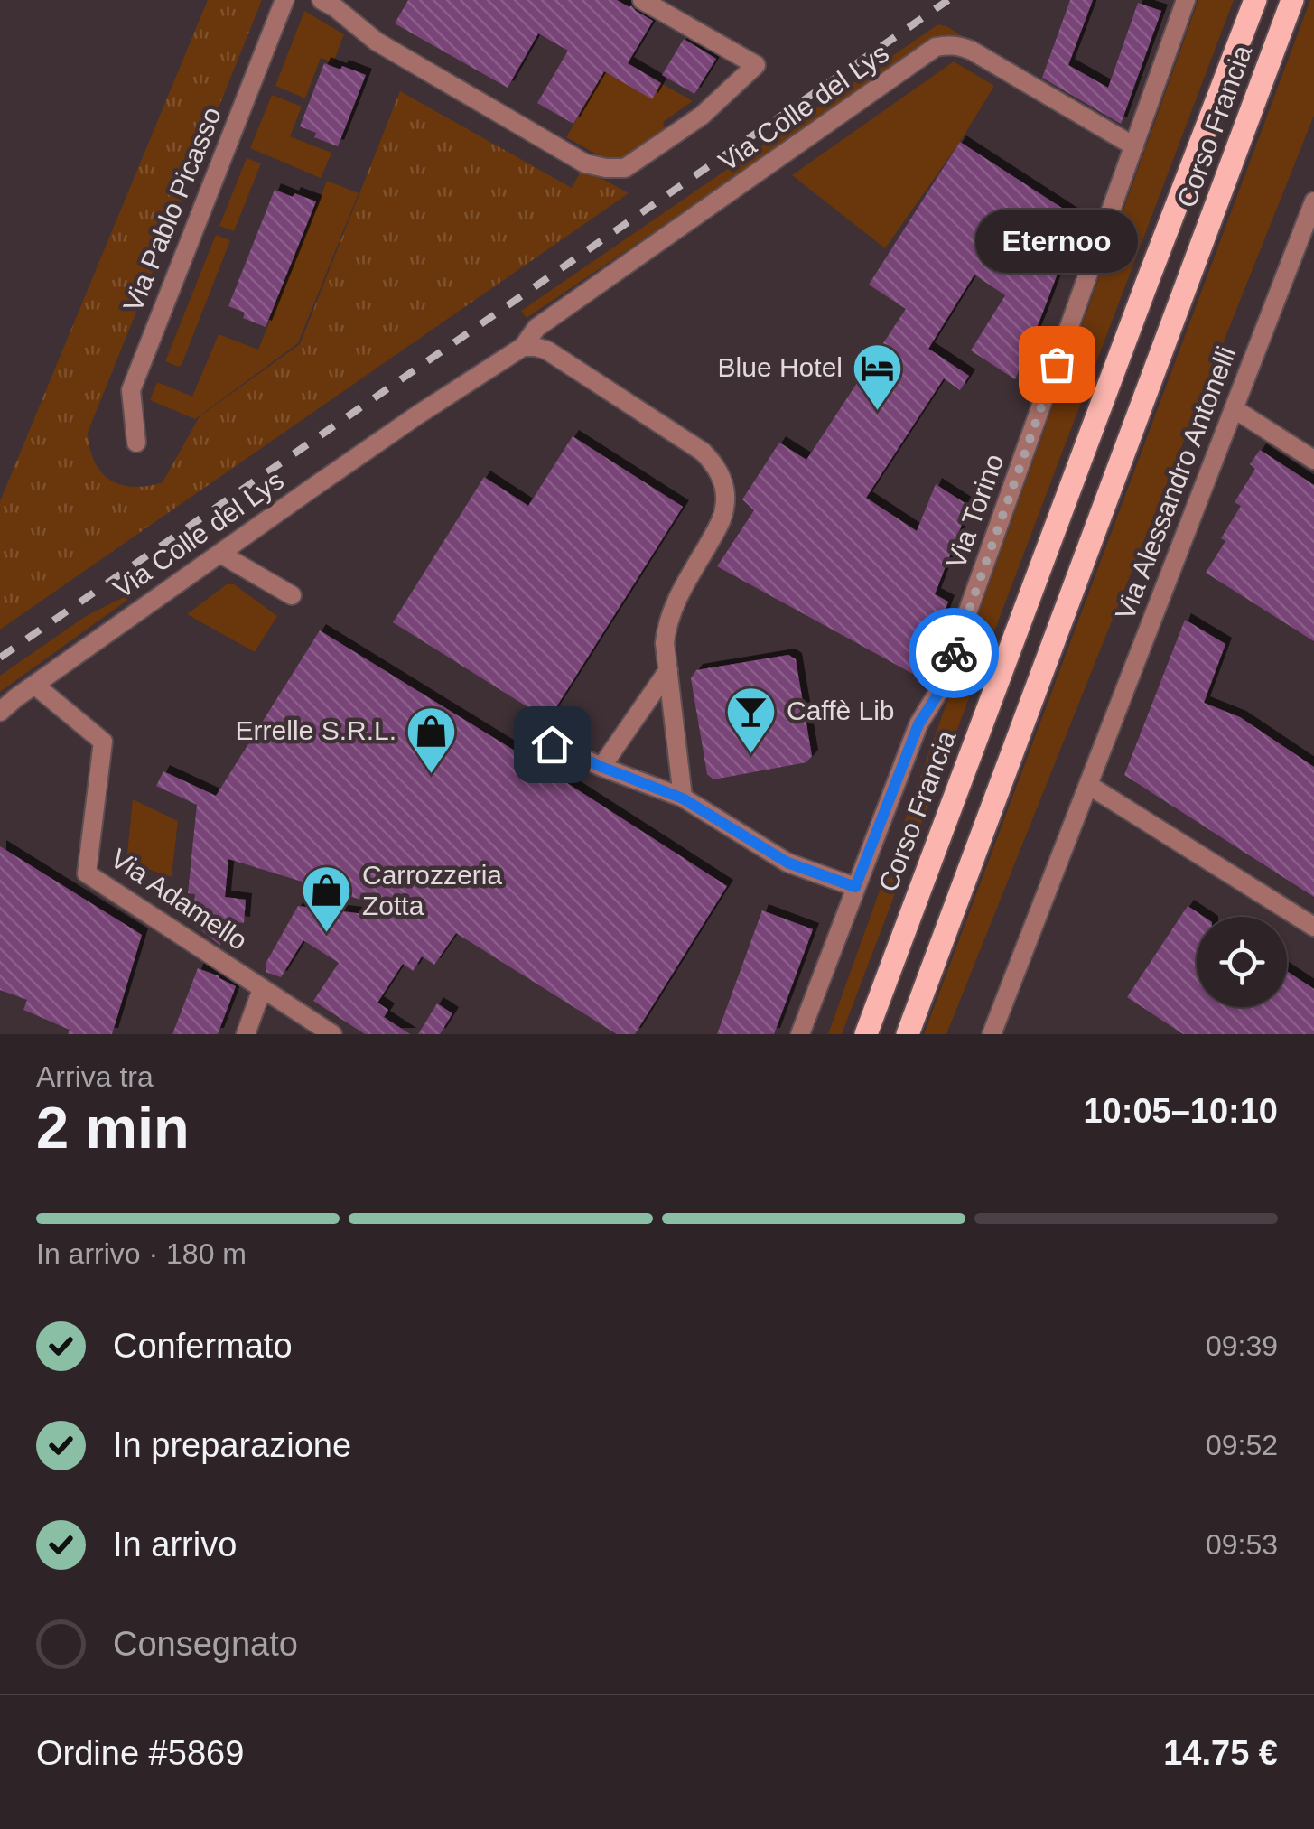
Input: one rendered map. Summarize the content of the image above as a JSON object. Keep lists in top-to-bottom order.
{
  "streets": {
    "main road": ["Corso Francia"],
    "street": [
      "Via Colle del Lys",
      "Via Pablo Picasso",
      "Via Alessandro Antonelli",
      "Via Torino",
      "Via Adamello"
    ]
  },
  "crossings": [
    ["Via Colle del Lys", "Via Torino"],
    ["Via Colle del Lys", "Via Adamello"]
  ],
  "places": {
    "other": ["Eternoo"],
    "hotel": ["Blue Hotel"],
    "bar": ["Caffè Lib"],
    "shop": ["Errelle S.R.L.", "Carrozzeria Zotta"]
  },
  "page": {
    "bubble": "Eternoo",
    "heading": ["2 min", "Arriva tra", "10:05–10:10"],
    "panel": ["Ordine #5869", "14.75 €"],
    "bar": "In arrivo · 180 m",
    "list": [
      ["Confermato", "09:39"],
      ["In preparazione", "09:52"],
      ["In arrivo", "09:53"],
      "Consegnato"
    ]
  }
}
